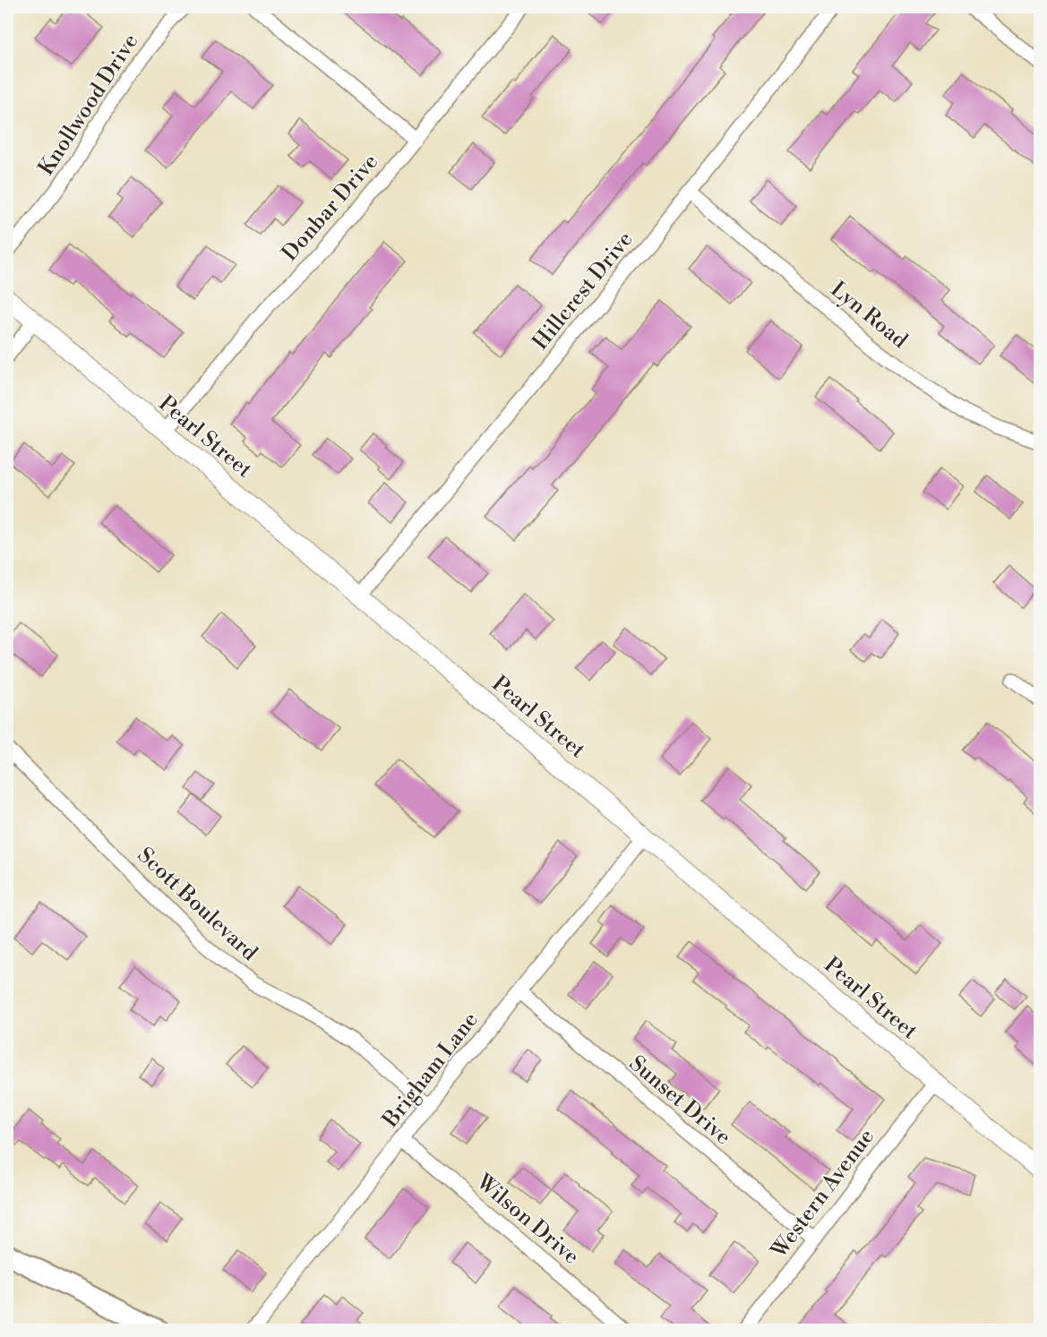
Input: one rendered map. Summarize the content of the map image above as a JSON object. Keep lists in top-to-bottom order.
{
  "streets": {
    "street": [
      "Knollwood Drive",
      "Donbar Drive",
      "Hillcrest Drive",
      "Lyn Road",
      "Pearl Street",
      "Scott Boulevard",
      "Brigham Lane",
      "Sunset Drive",
      "Western Avenue",
      "Wilson Drive"
    ]
  },
  "crossings": [
    ["Donbar Drive", "Pearl Street"],
    ["Hillcrest Drive", "Lyn Road"],
    ["Hillcrest Drive", "Pearl Street"],
    ["Pearl Street", "Brigham Lane"],
    ["Pearl Street", "Western Avenue"],
    ["Scott Boulevard", "Brigham Lane"],
    ["Brigham Lane", "Sunset Drive"],
    ["Brigham Lane", "Wilson Drive"],
    ["Sunset Drive", "Western Avenue"]
  ]
}
